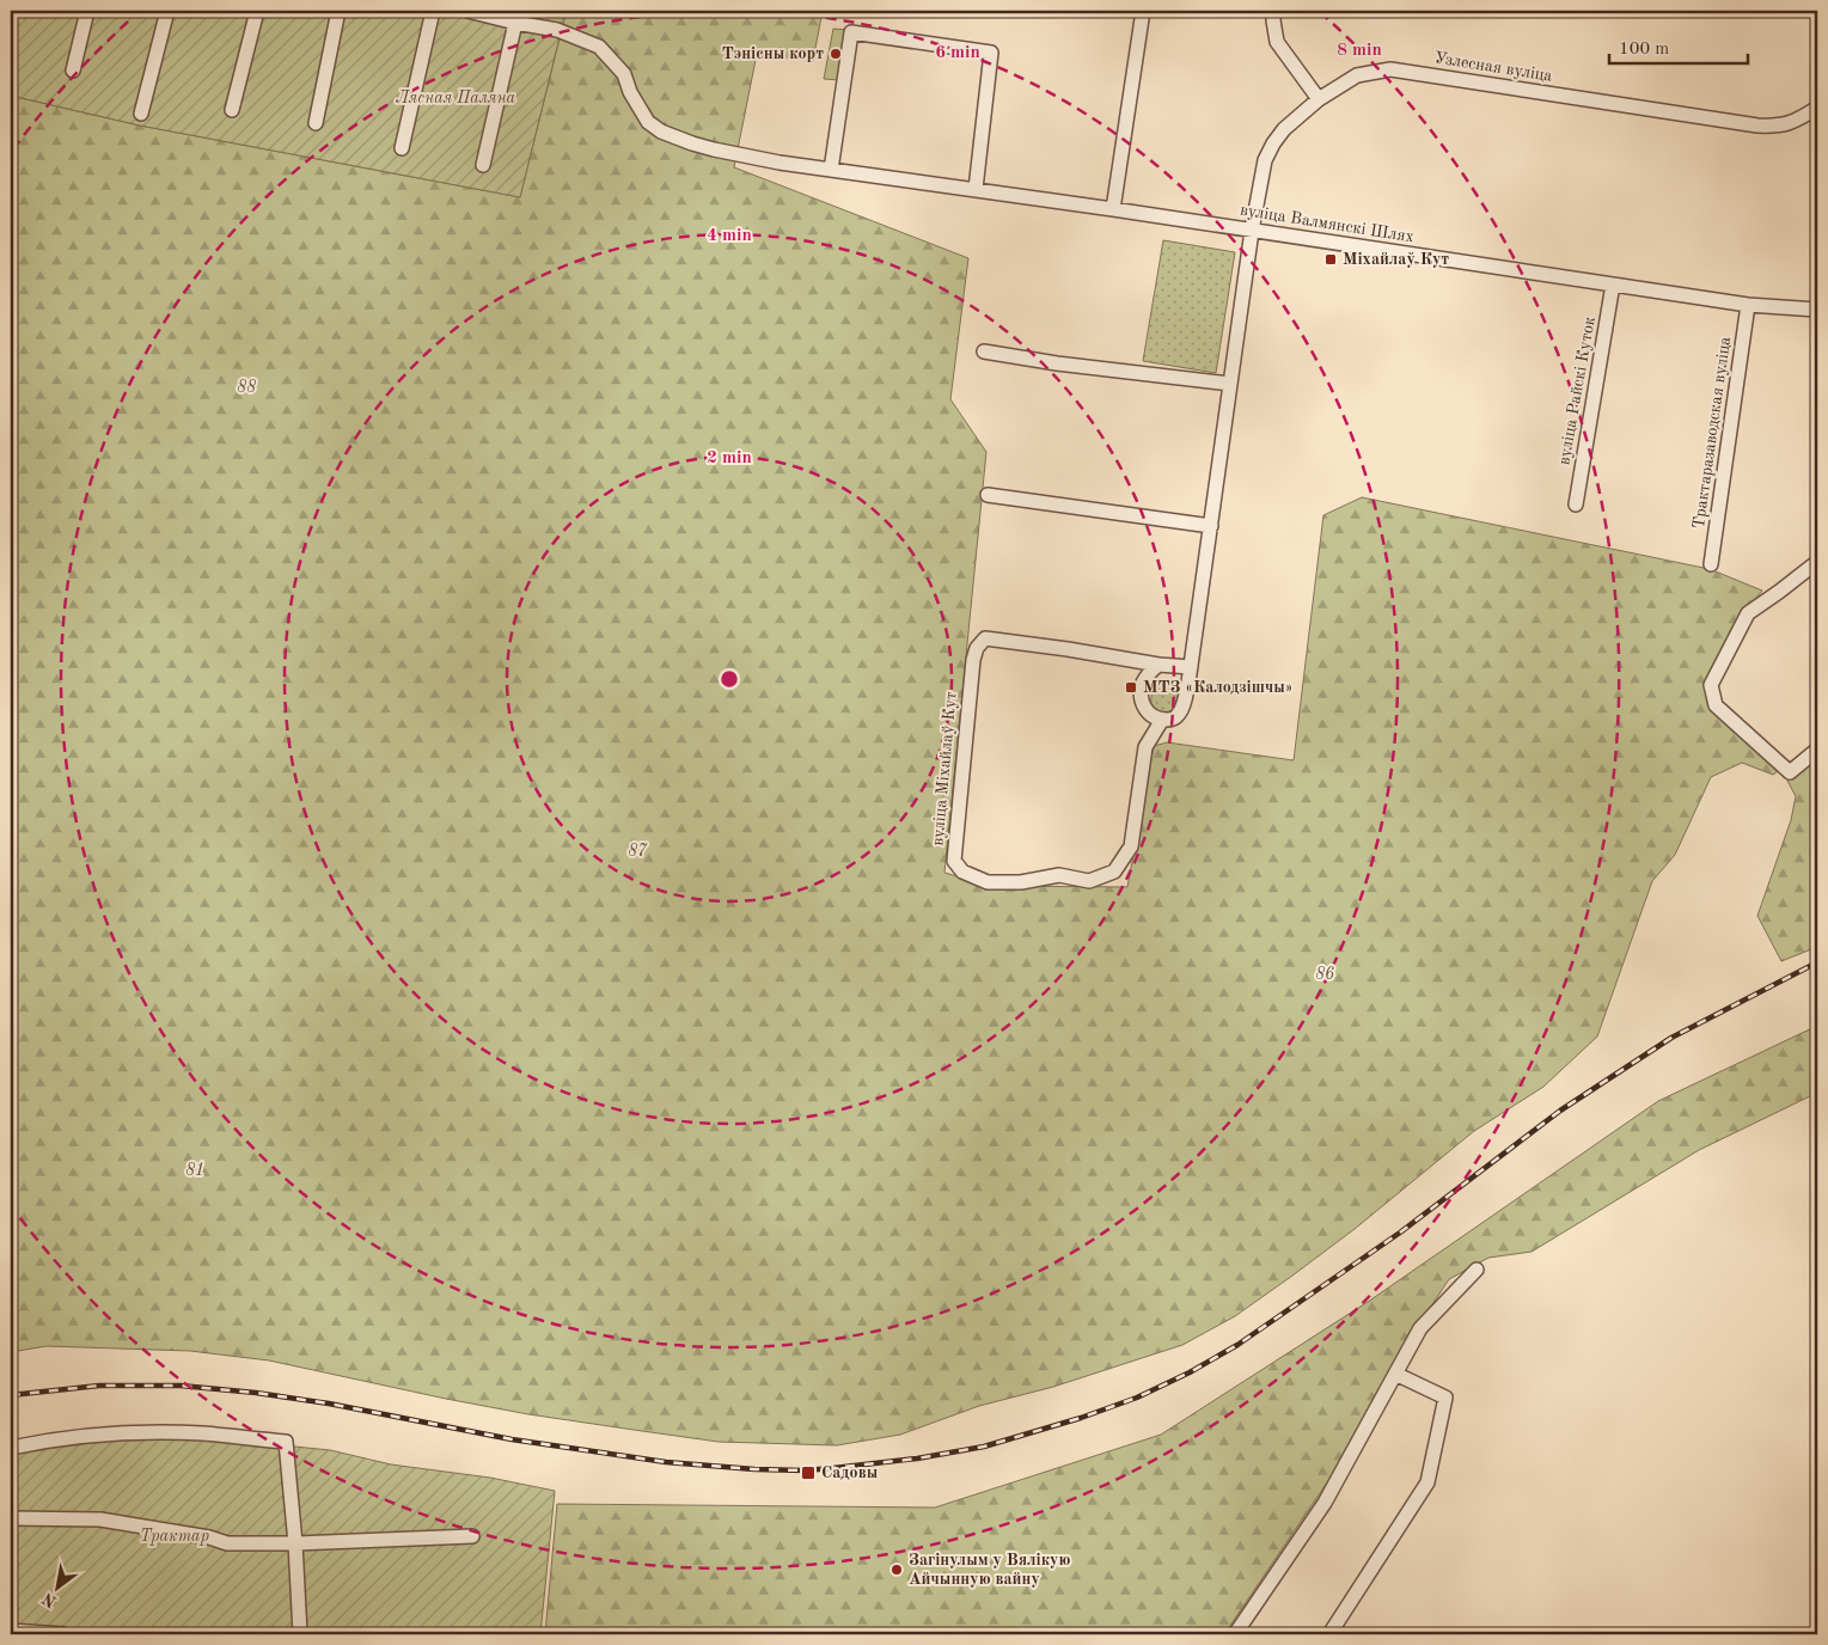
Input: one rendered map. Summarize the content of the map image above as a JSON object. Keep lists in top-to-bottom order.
{
  "streets": {
    "street": [
      "Узлесная вуліца",
      "вуліца Валмянскі Шлях",
      "вуліца Райскі Куток",
      "Трактаразаводская вуліца",
      "вуліца Міхайлаў Кут"
    ]
  },
  "crossings": [
    ["Узлесная вуліца", "вуліца Валмянскі Шлях"],
    ["Узлесная вуліца", "вуліца Міхайлаў Кут"],
    ["вуліца Валмянскі Шлях", "вуліца Райскі Куток"],
    ["вуліца Валмянскі Шлях", "Трактаразаводская вуліца"],
    ["вуліца Валмянскі Шлях", "вуліца Міхайлаў Кут"]
  ],
  "parks": [
    "Лясная Паляна",
    "88",
    "87",
    "86",
    "81",
    "Трактар"
  ],
  "places": {
    "other": ["Тэнісны корт", "Загінулым у Вялікую Айчынную вайну"],
    "transit": ["Міхайлаў Кут", "МТЗ «Калодзішчы»", "Садовы"]
  },
  "scale_bar": "100 m",
  "north": "bottom left",
  "rings": [
    "8 min",
    "6 min",
    "4 min",
    "2 min"
  ]
}
